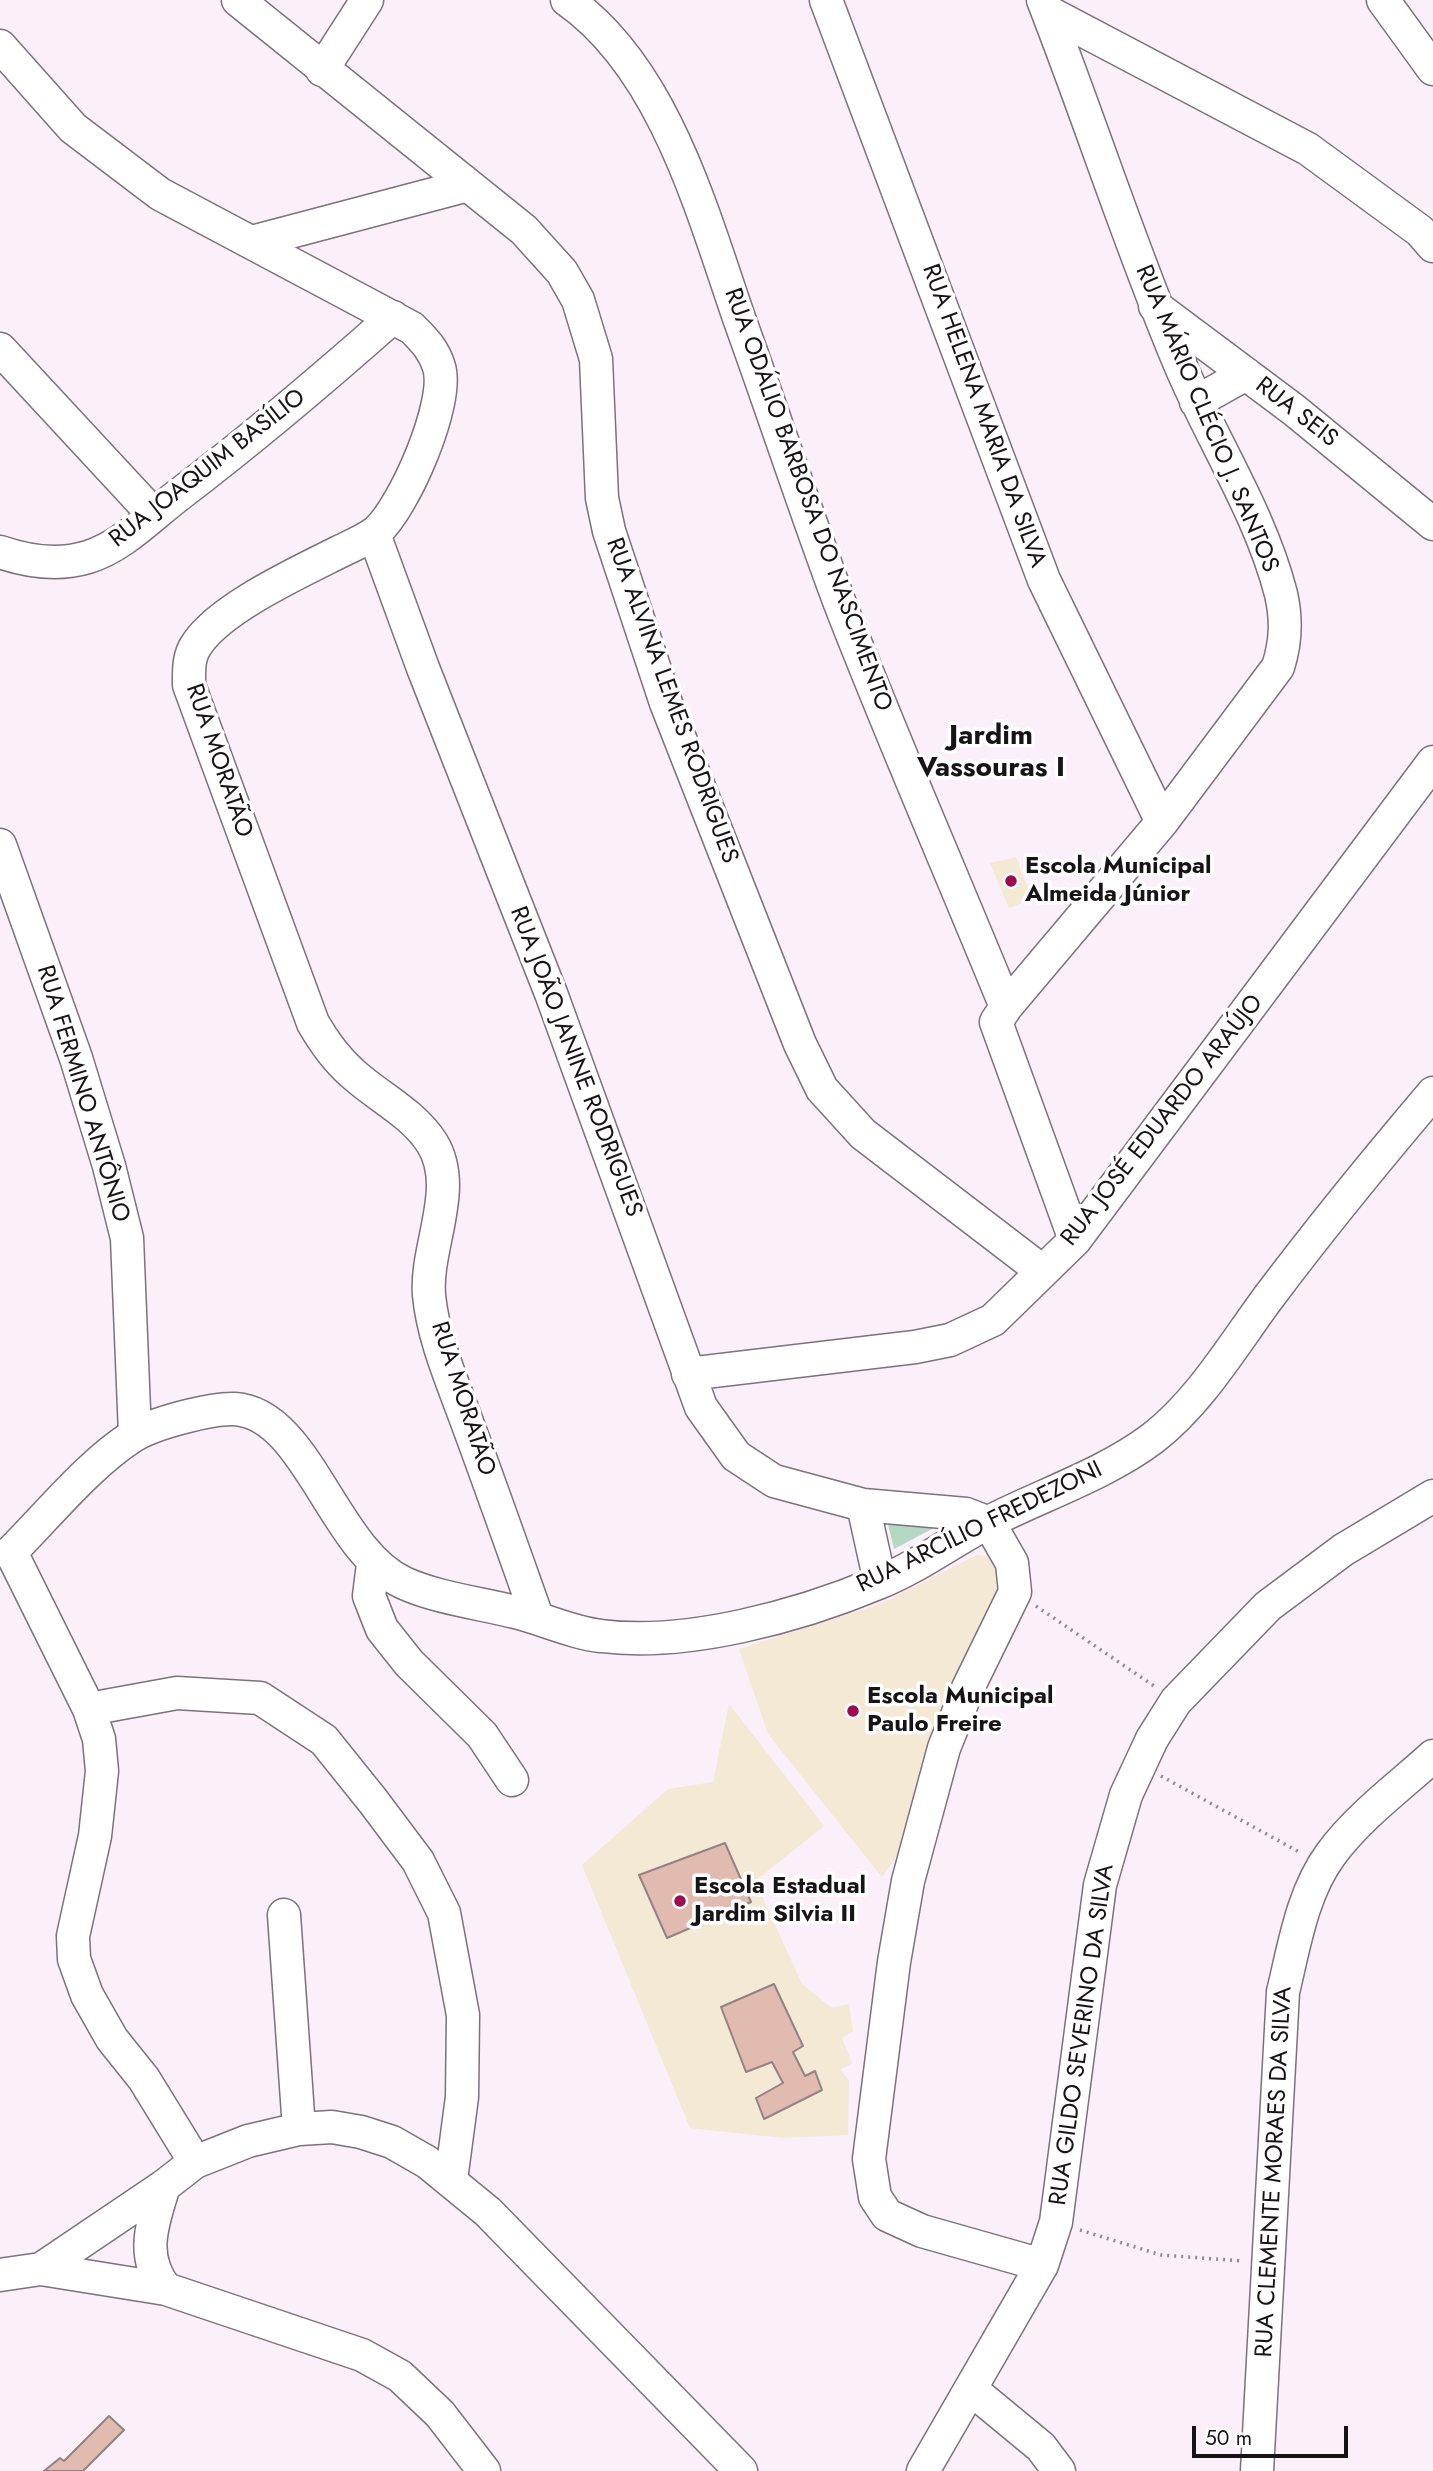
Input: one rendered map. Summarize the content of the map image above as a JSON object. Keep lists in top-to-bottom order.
{
  "streets": {
    "street": [
      "RUA SEIS",
      "RUA HELENA MARIA DA SILVA",
      "RUA MÁRIO CLÉCIO J. SANTOS",
      "RUA JOAQUIM BASÍLIO",
      "RUA ODÁLIO BARBOSA DO NASCIMENTO",
      "RUA ALVINA LEMES RODRIGUES",
      "RUA MORATÃO",
      "RUA JOÃO JANINE RODRIGUES",
      "RUA FERMINO ANTÔNIO",
      "RUA JOSÉ EDUARDO ARAÚJO",
      "RUA ARCÍLIO FREDEZONI",
      "RUA GILDO SEVERINO DA SILVA",
      "RUA CLEMENTE MORAES DA SILVA"
    ]
  },
  "crossings": [
    ["RUA SEIS", "RUA MÁRIO CLÉCIO J. SANTOS"],
    ["RUA HELENA MARIA DA SILVA", "RUA MÁRIO CLÉCIO J. SANTOS"],
    ["RUA MÁRIO CLÉCIO J. SANTOS", "RUA ODÁLIO BARBOSA DO NASCIMENTO"],
    ["RUA JOAQUIM BASÍLIO", "RUA MORATÃO"],
    ["RUA ODÁLIO BARBOSA DO NASCIMENTO", "RUA JOSÉ EDUARDO ARAÚJO"],
    ["RUA ALVINA LEMES RODRIGUES", "RUA JOSÉ EDUARDO ARAÚJO"],
    ["RUA MORATÃO", "RUA JOÃO JANINE RODRIGUES"],
    ["RUA MORATÃO", "RUA ARCÍLIO FREDEZONI"],
    ["RUA JOÃO JANINE RODRIGUES", "RUA JOSÉ EDUARDO ARAÚJO"],
    ["RUA JOÃO JANINE RODRIGUES", "RUA ARCÍLIO FREDEZONI"],
    ["RUA FERMINO ANTÔNIO", "RUA ARCÍLIO FREDEZONI"]
  ],
  "districts": ["Jardim Vassouras I"],
  "places": ["Escola Municipal Almeida Júnior", "Escola Municipal Paulo Freire", "Escola Estadual Jardim Silvia II"],
  "scale_bar": "50 m"
}
